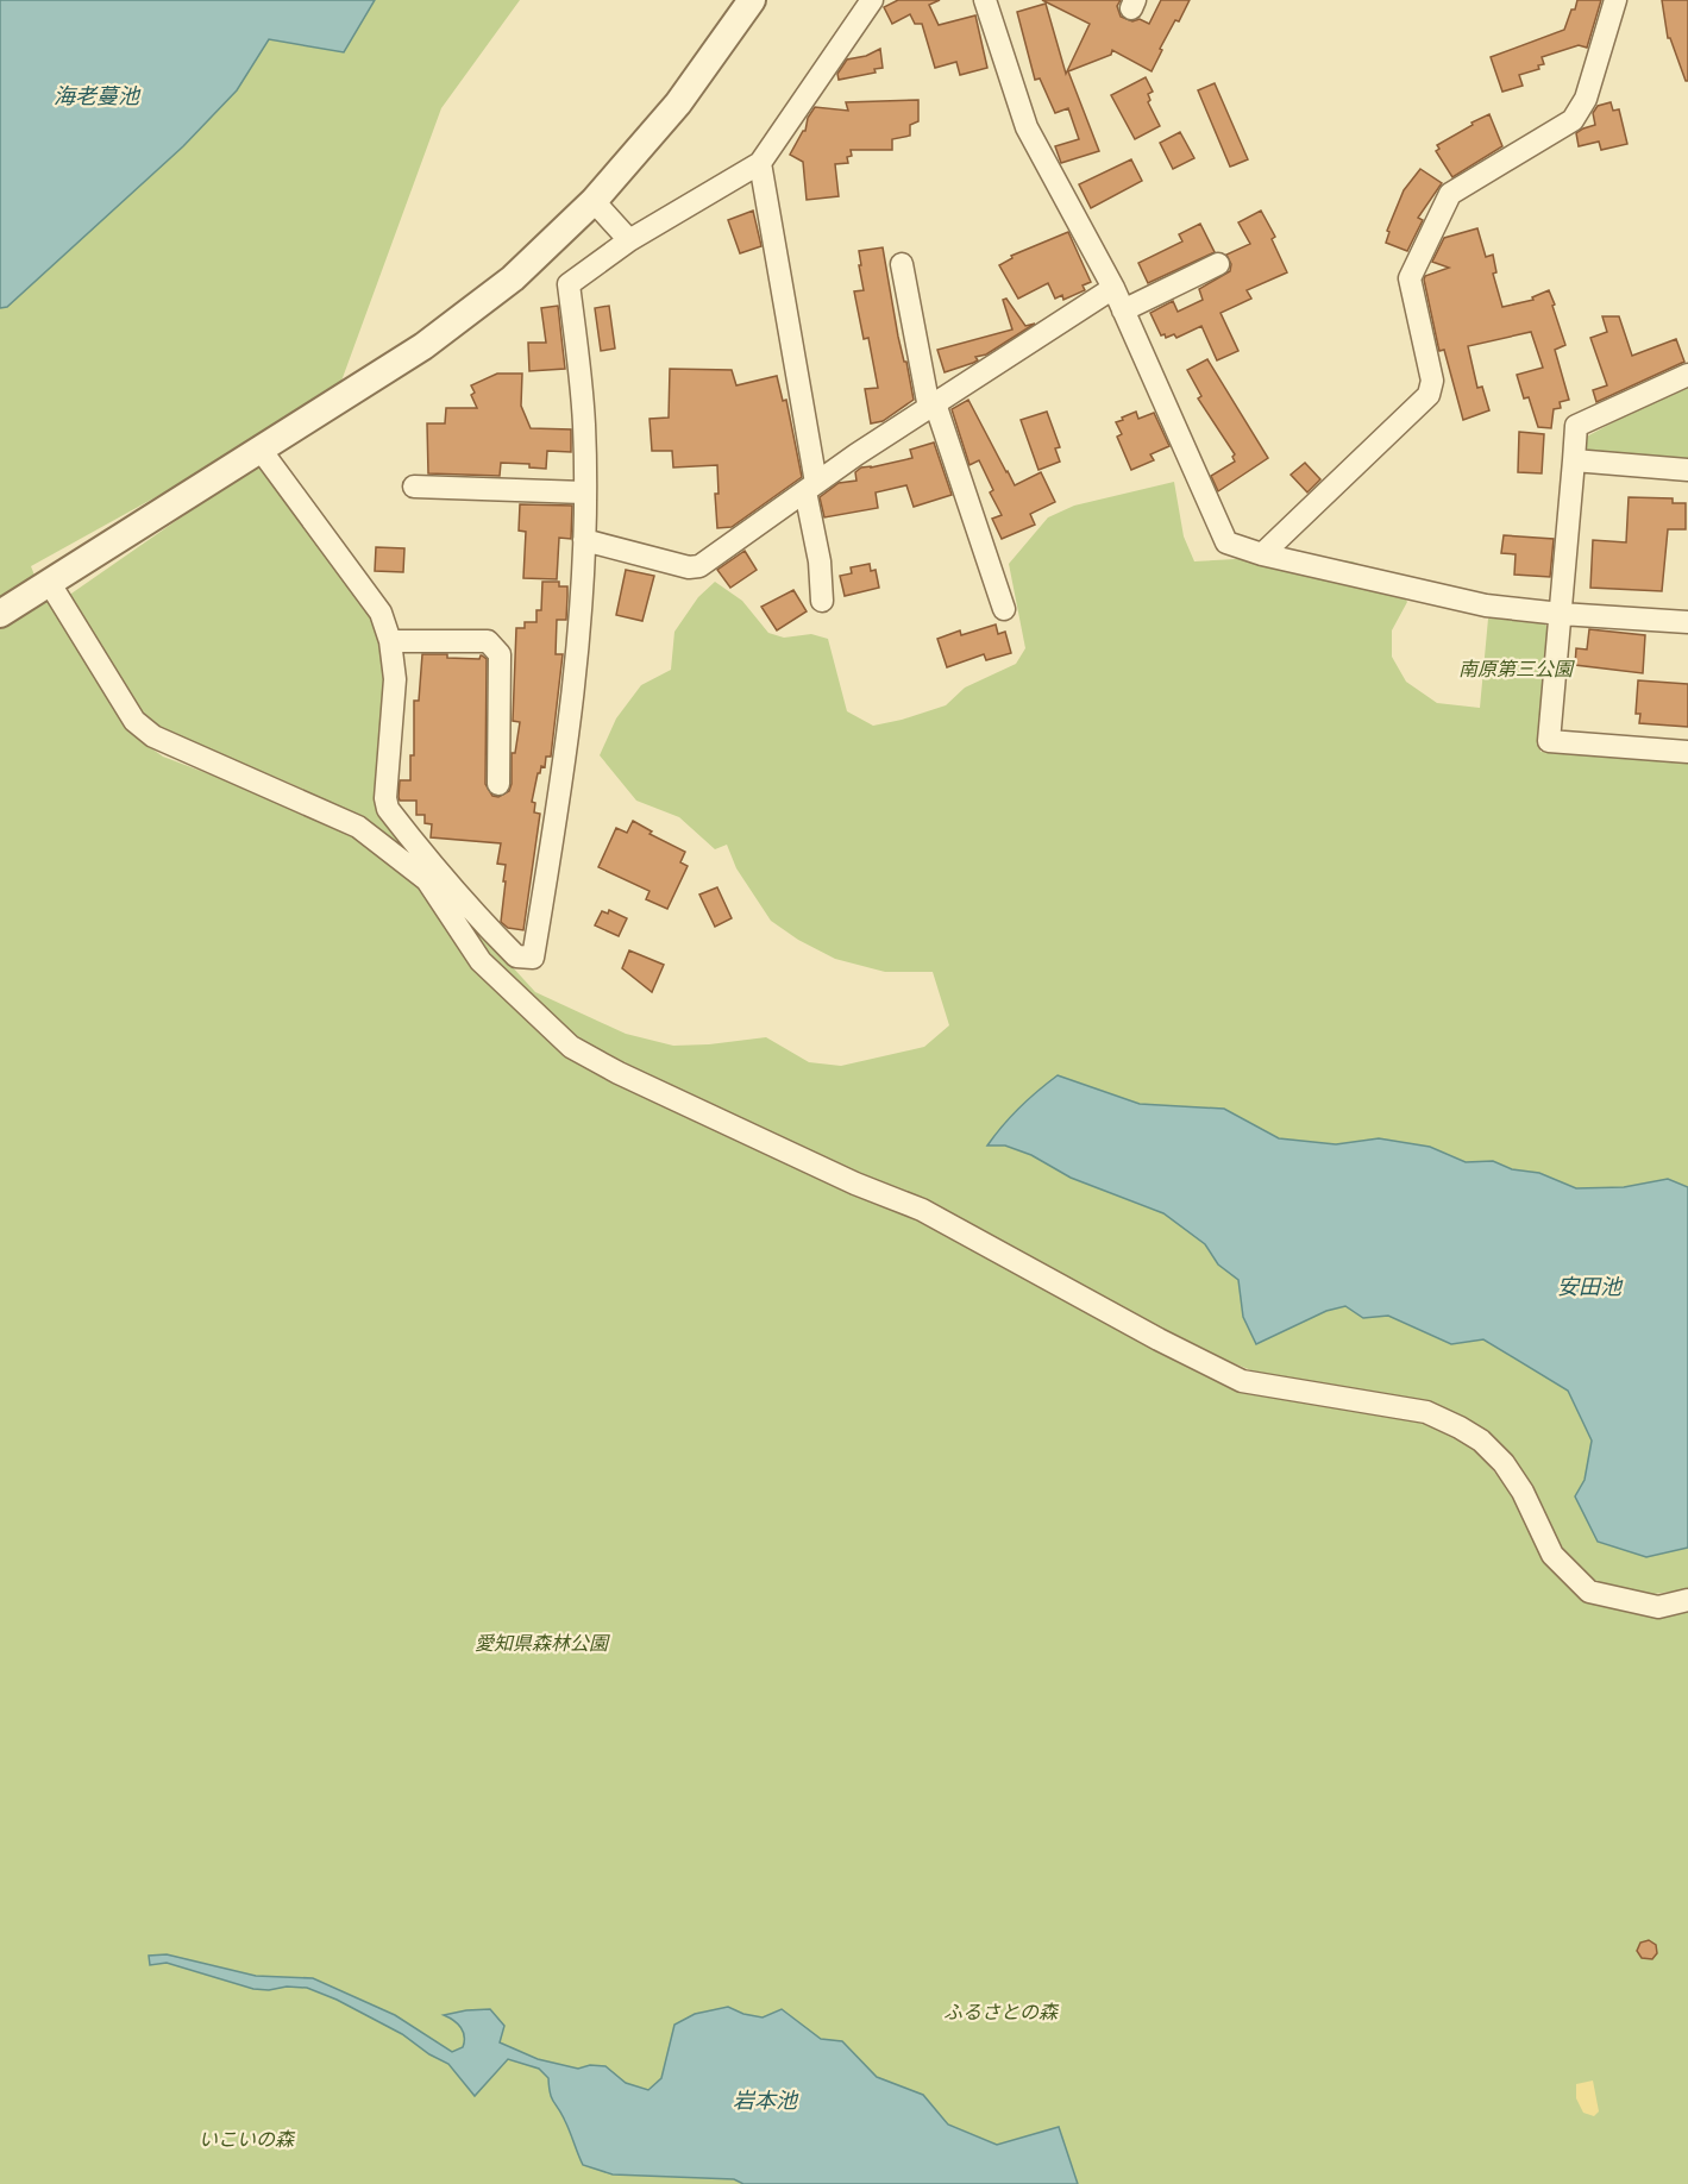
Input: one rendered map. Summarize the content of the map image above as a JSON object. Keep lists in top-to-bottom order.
{
  "water": ["海老蔓池", "安田池", "岩本池"],
  "parks": [
    "南原第三公園",
    "愛知県森林公園",
    "ふるさとの森",
    "いこいの森"
  ]
}
